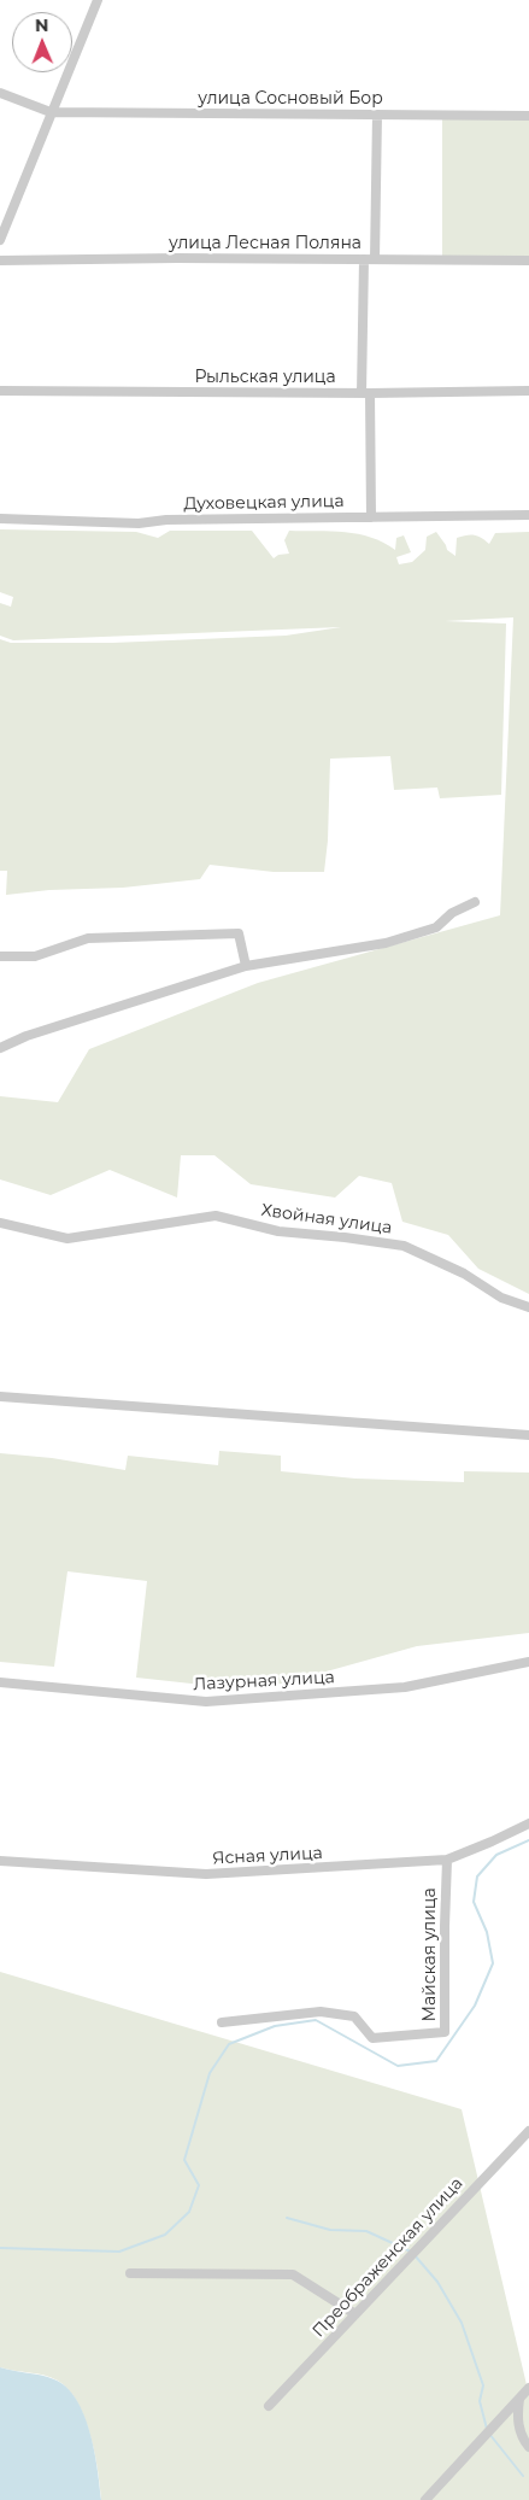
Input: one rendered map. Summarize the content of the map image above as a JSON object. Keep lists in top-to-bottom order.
{
  "streets": {
    "street": [
      "улица Сосновый Бор",
      "улица Лесная Поляна",
      "Рыльская улица",
      "Духовецкая улица",
      "Хвойная улица",
      "Лазурная улица",
      "Ясная улица",
      "Майская улица",
      "Преображенская улица"
    ]
  },
  "crossings": [
    ["Ясная улица", "Майская улица"]
  ],
  "north": "top"
}
